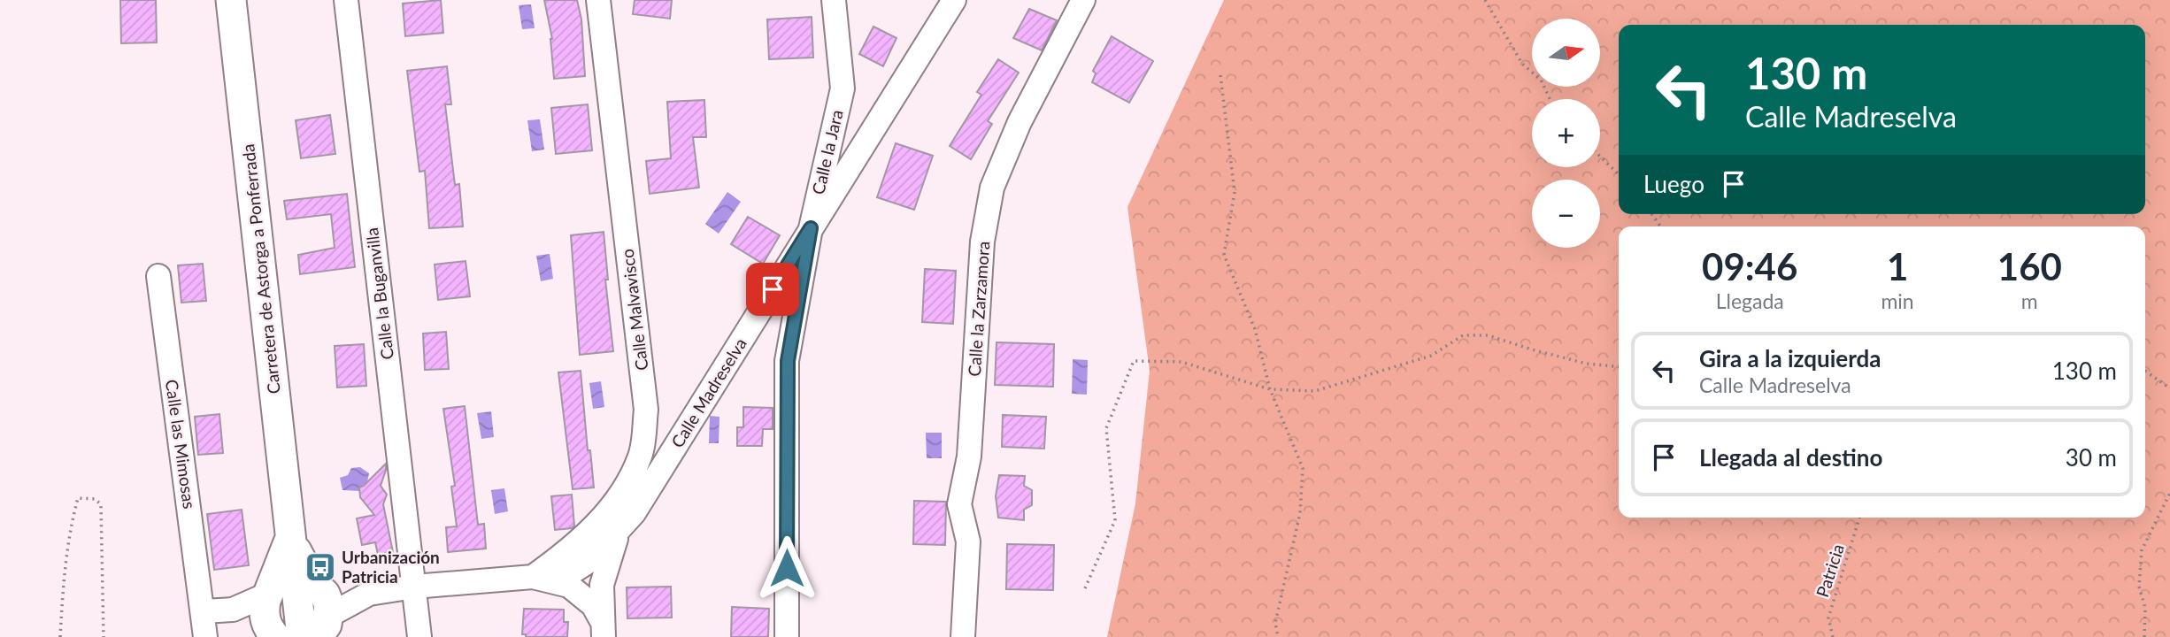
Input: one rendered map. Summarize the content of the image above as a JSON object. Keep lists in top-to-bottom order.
{
  "streets": {
    "main road": ["Carretera de Astorga a Ponferrada"],
    "street": [
      "Calle la Jara",
      "Calle la Buganvilla",
      "Calle la Zarzamora",
      "Calle Malvavisco",
      "Calle Madreselva",
      "Calle las Mimosas"
    ],
    "path": ["Patricia"]
  },
  "crossings": [
    ["Calle la Jara", "Calle Madreselva"],
    ["Calle la Buganvilla", "Calle Madreselva"],
    ["Calle Malvavisco", "Calle Madreselva"]
  ],
  "places": {
    "bus stop": ["Urbanización Patricia"]
  },
  "north": "right",
  "page": {
    "map_buttons": ["+", "−"],
    "turn": ["130 m", "Calle Madreselva"],
    "then": "Luego",
    "eta": [
      "09:46",
      "Llegada",
      "1",
      "min",
      "160",
      "m"
    ],
    "list": [
      {
        "name": "Gira a la izquierda",
        "note": "Calle Madreselva",
        "value": "130 m"
      },
      {
        "name": "Llegada al destino",
        "value": "30 m"
      }
    ]
  }
}
